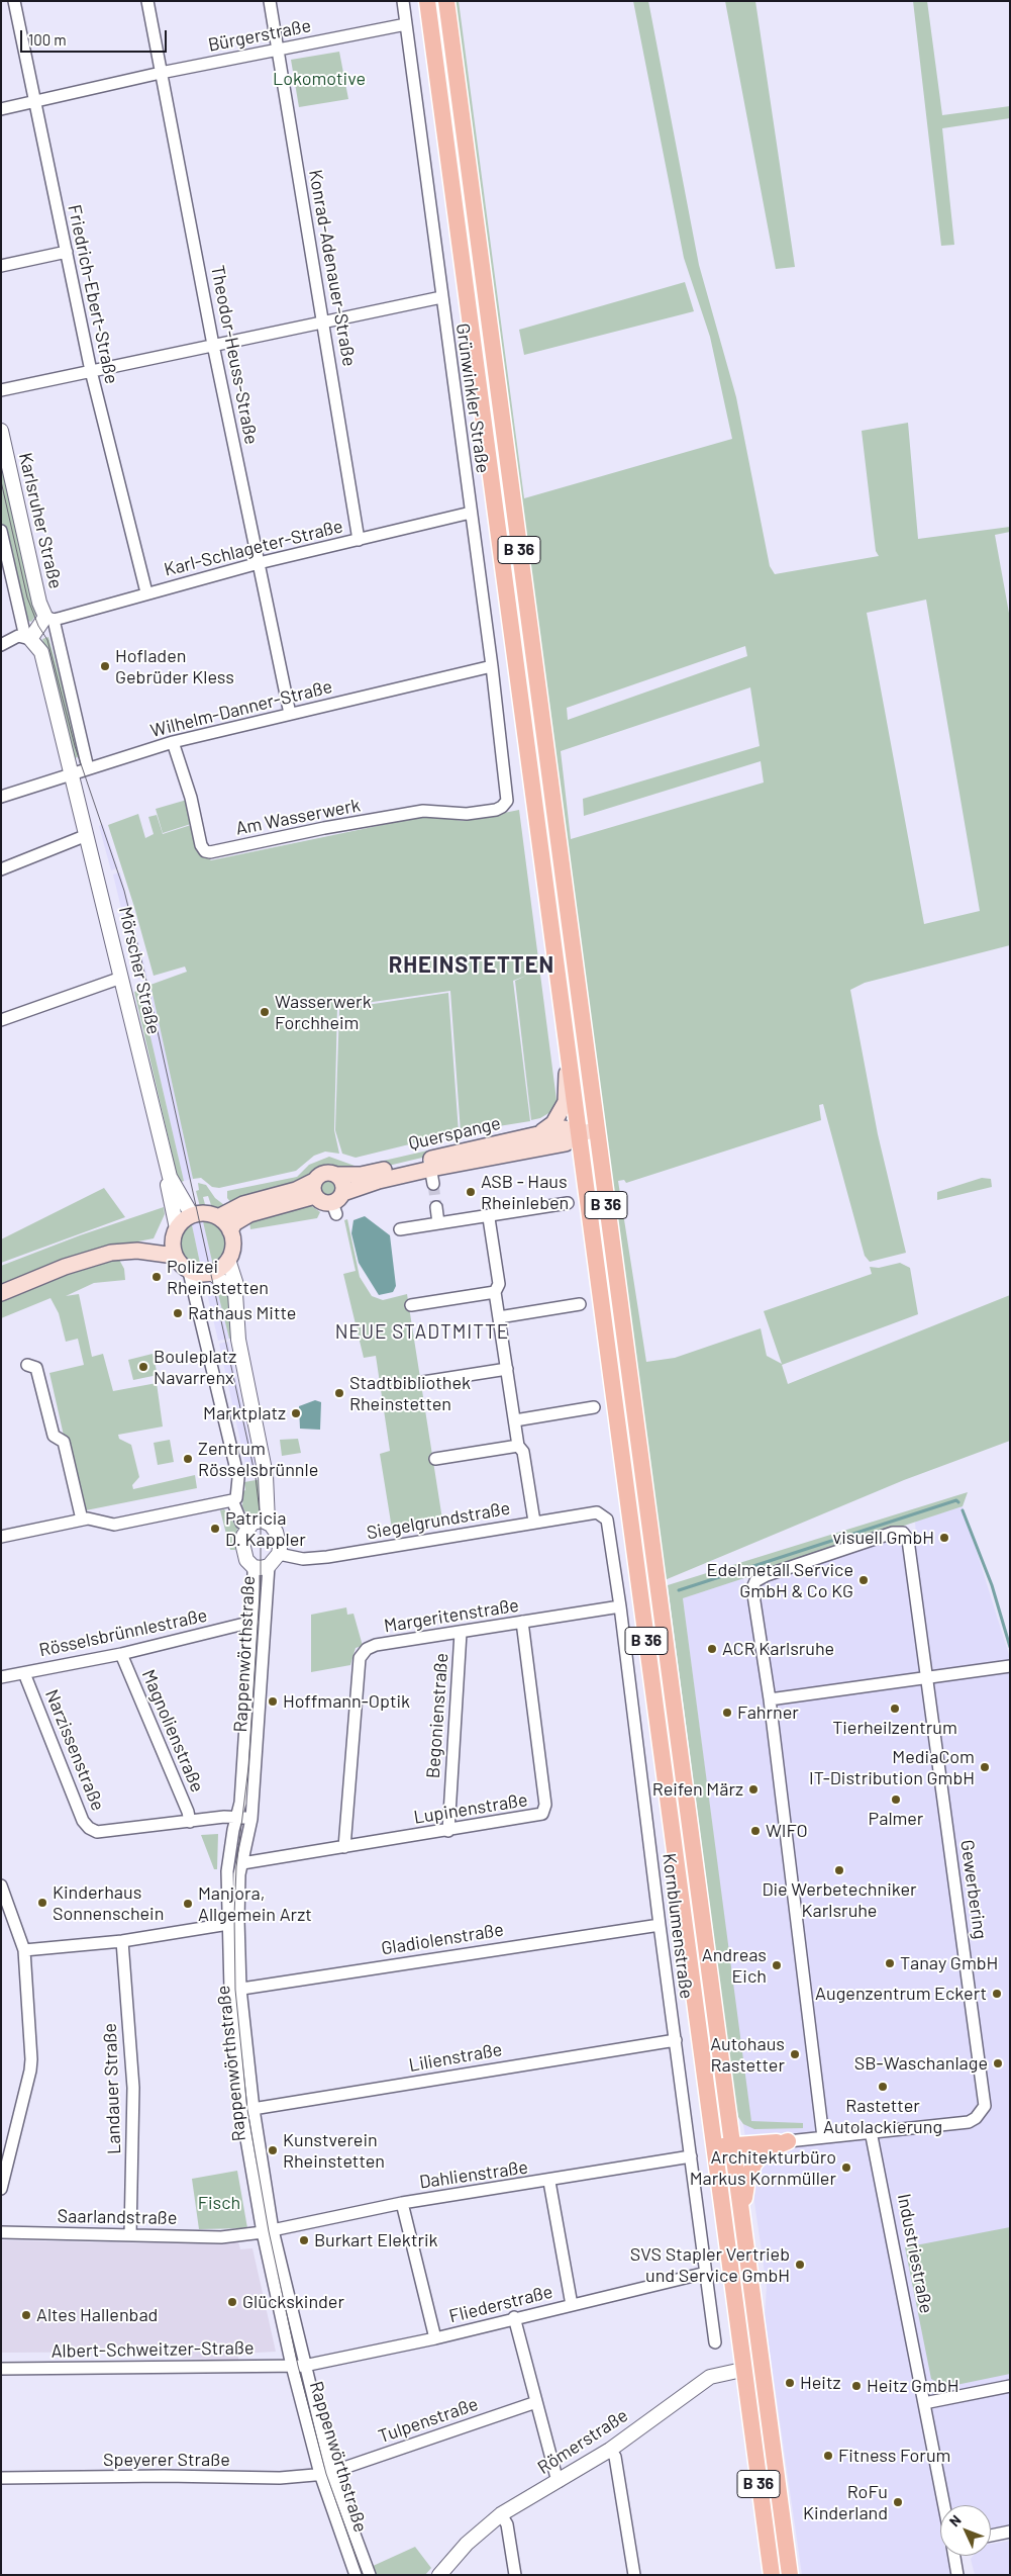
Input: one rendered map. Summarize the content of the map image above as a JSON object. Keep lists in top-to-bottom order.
{
  "streets": {
    "main road": ["B 36", "Querspange"],
    "street": [
      "Bürgerstraße",
      "Konrad-Adenauer-Straße",
      "Friedrich-Ebert-Straße",
      "Theodor-Heuss-Straße",
      "Grünwinkler Straße",
      "Karlsruher Straße",
      "Karl-Schlageter-Straße",
      "Wilhelm-Danner-Straße",
      "Am Wasserwerk",
      "Mörscher Straße",
      "Siegelgrundstraße",
      "Margeritenstraße",
      "Rösselsbrünnlestraße",
      "Rappenwörthstraße",
      "Begonienstraße",
      "Magnolienstraße",
      "Narzissenstraße",
      "Lupinenstraße",
      "Gewerbering",
      "Kornblumenstraße",
      "Gladiolenstraße",
      "Lilienstraße",
      "Landauer Straße",
      "Dahlienstraße",
      "Saarlandstraße",
      "Industriestraße",
      "Fliederstraße",
      "Albert-Schweitzer-Straße",
      "Tulpenstraße",
      "Römerstraße",
      "Speyerer Straße"
    ]
  },
  "crossings": [
    ["Bürgerstraße", "Konrad-Adenauer-Straße"],
    ["Bürgerstraße", "Friedrich-Ebert-Straße"],
    ["Bürgerstraße", "Theodor-Heuss-Straße"],
    ["Bürgerstraße", "Grünwinkler Straße"],
    ["Konrad-Adenauer-Straße", "Karl-Schlageter-Straße"],
    ["Friedrich-Ebert-Straße", "Karl-Schlageter-Straße"],
    ["Theodor-Heuss-Straße", "Karl-Schlageter-Straße"],
    ["Theodor-Heuss-Straße", "Wilhelm-Danner-Straße"],
    ["Grünwinkler Straße", "Karl-Schlageter-Straße"],
    ["Grünwinkler Straße", "Wilhelm-Danner-Straße"],
    ["Grünwinkler Straße", "Am Wasserwerk"],
    ["Karlsruher Straße", "Karl-Schlageter-Straße"],
    ["Karlsruher Straße", "Wilhelm-Danner-Straße"],
    ["B 36", "Querspange"],
    ["B 36", "Römerstraße"],
    ["Wilhelm-Danner-Straße", "Am Wasserwerk"],
    ["Wilhelm-Danner-Straße", "Mörscher Straße"],
    ["Siegelgrundstraße", "Rappenwörthstraße"],
    ["Siegelgrundstraße", "Kornblumenstraße"],
    ["Margeritenstraße", "Begonienstraße"],
    ["Margeritenstraße", "Lupinenstraße"],
    ["Margeritenstraße", "Kornblumenstraße"],
    ["Rösselsbrünnlestraße", "Rappenwörthstraße"],
    ["Rösselsbrünnlestraße", "Magnolienstraße"],
    ["Rösselsbrünnlestraße", "Narzissenstraße"],
    ["Rappenwörthstraße", "Narzissenstraße"],
    ["Rappenwörthstraße", "Lupinenstraße"],
    ["Rappenwörthstraße", "Gladiolenstraße"],
    ["Rappenwörthstraße", "Lilienstraße"],
    ["Rappenwörthstraße", "Dahlienstraße"],
    ["Rappenwörthstraße", "Saarlandstraße"],
    ["Rappenwörthstraße", "Fliederstraße"],
    ["Rappenwörthstraße", "Albert-Schweitzer-Straße"],
    ["Rappenwörthstraße", "Tulpenstraße"],
    ["Rappenwörthstraße", "Speyerer Straße"],
    ["Begonienstraße", "Lupinenstraße"],
    ["Magnolienstraße", "Narzissenstraße"],
    ["Gewerbering", "Industriestraße"],
    ["Kornblumenstraße", "Gladiolenstraße"],
    ["Kornblumenstraße", "Lilienstraße"],
    ["Kornblumenstraße", "Dahlienstraße"],
    ["Kornblumenstraße", "Fliederstraße"],
    ["Landauer Straße", "Saarlandstraße"],
    ["Dahlienstraße", "Saarlandstraße"],
    ["Fliederstraße", "Albert-Schweitzer-Straße"],
    ["Tulpenstraße", "Speyerer Straße"]
  ],
  "districts": ["RHEINSTETTEN", "NEUE STADTMITTE"],
  "parks": ["Lokomotive", "Fisch"],
  "places": [
    "Hofladen Gebrüder Kless",
    "Wasserwerk Forchheim",
    "ASB - Haus Rheinleben",
    "Polizei Rheinstetten",
    "Rathaus Mitte",
    "Bouleplatz Navarrenx",
    "Stadtbibliothek Rheinstetten",
    "Marktplatz",
    "Zentrum Rösselsbrünnle",
    "Patricia D. Kappler",
    "visuell GmbH",
    "Edelmetall Service GmbH & Co KG",
    "ACR Karlsruhe",
    "Hoffmann-Optik",
    "Tierheilzentrum",
    "Fahrner",
    "MediaCom IT-Distribution GmbH",
    "Reifen März",
    "Palmer",
    "WIFO",
    "Die Werbetechniker Karlsruhe",
    "Kinderhaus Sonnenschein",
    "Manjora, Allgemein Arzt",
    "Tanay GmbH",
    "Andreas Eich",
    "Augenzentrum Eckert",
    "Autohaus Rastetter",
    "SB-Waschanlage",
    "Rastetter Autolackierung",
    "Kunstverein Rheinstetten",
    "Architekturbüro Markus Kornmüller",
    "Burkart Elektrik",
    "SVS Stapler Vertrieb und Service GmbH",
    "Glückskinder",
    "Altes Hallenbad",
    "Heitz",
    "Heitz GmbH",
    "Fitness Forum",
    "RoFu Kinderland"
  ],
  "scale_bar": "100 m",
  "north": "top left"
}
